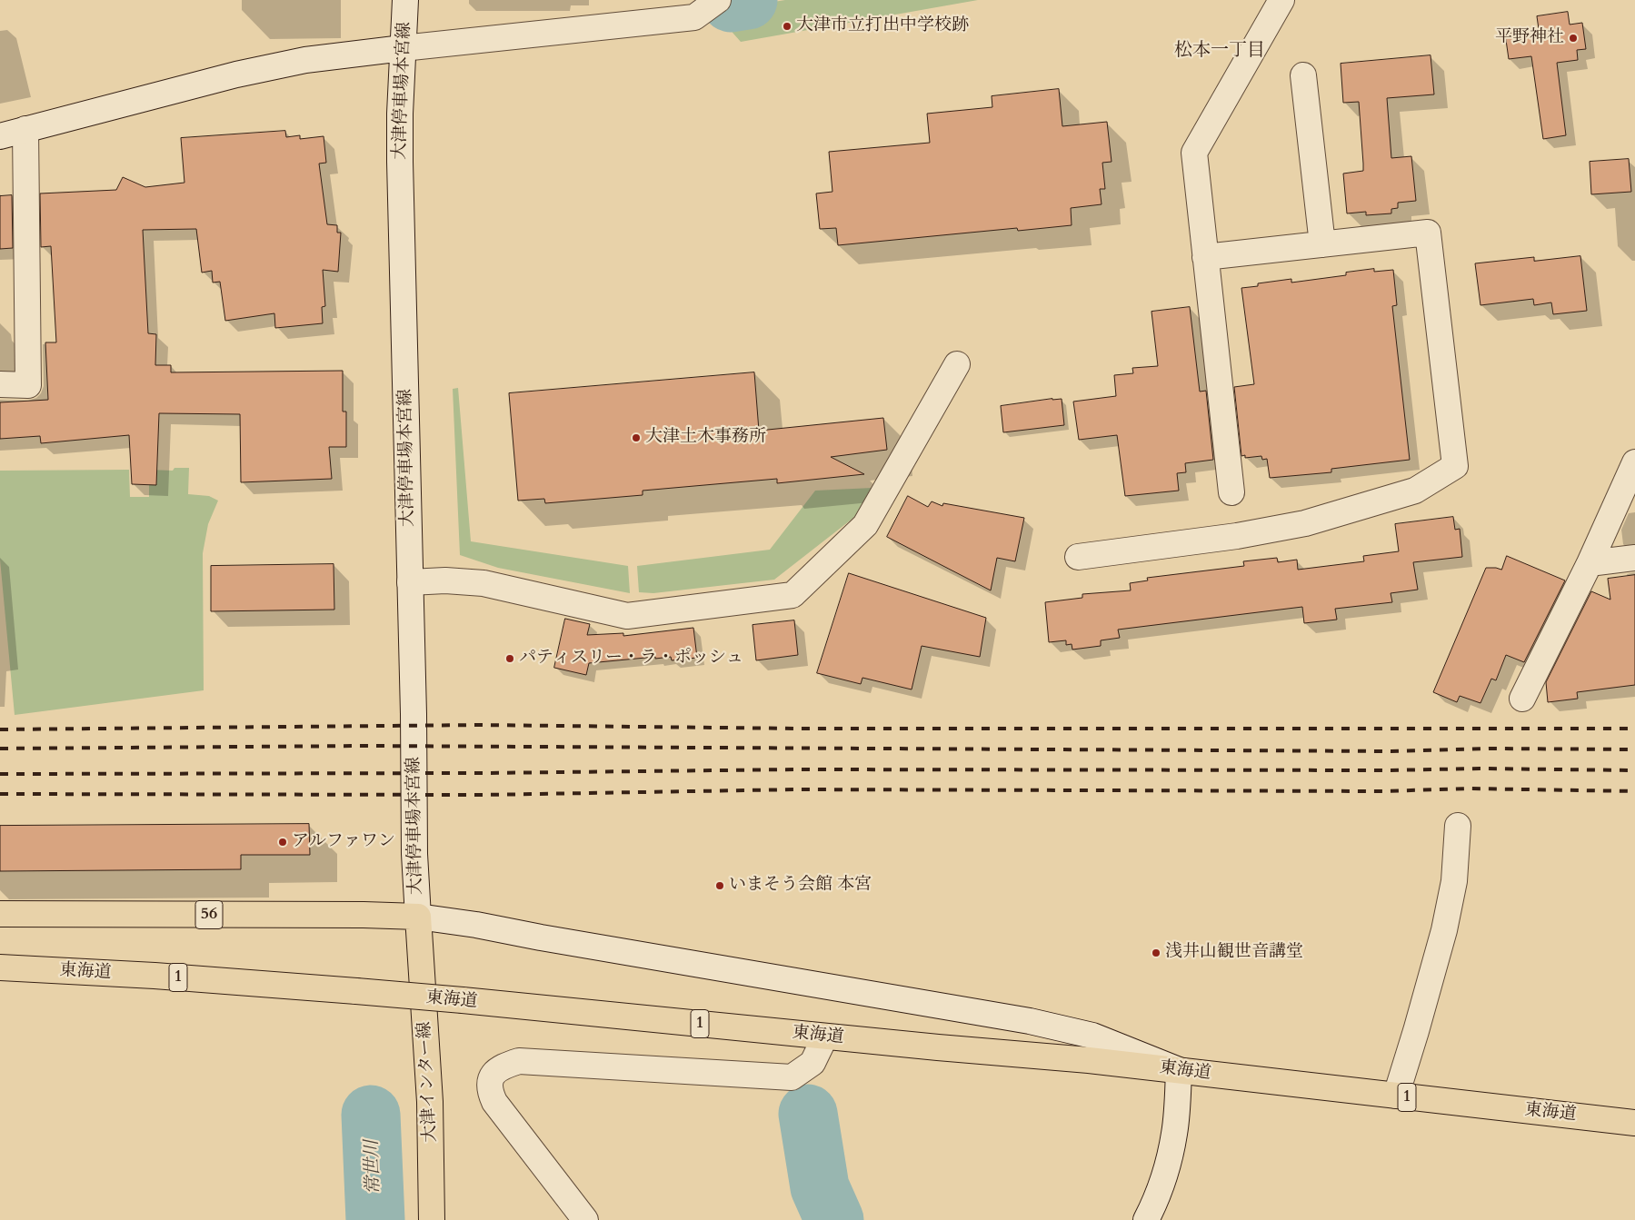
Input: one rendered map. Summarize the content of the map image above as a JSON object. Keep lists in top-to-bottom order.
{
  "streets": {
    "main road": [
      "56",
      "東海道",
      "1",
      "大津インター線"
    ],
    "street": ["大津停車場本宮線"]
  },
  "crossings": [
    ["大津停車場本宮線", "56"],
    ["大津停車場本宮線", "大津インター線"],
    ["56", "大津インター線"]
  ],
  "districts": ["松本一丁目"],
  "water": ["常世川"],
  "places": [
    "大津市立打出中学校跡",
    "平野神社",
    "大津土木事務所",
    "パティスリー・ラ・ポッシュ",
    "アルファワン",
    "いまそう会館 本宮",
    "浅井山観世音講堂"
  ]
}
